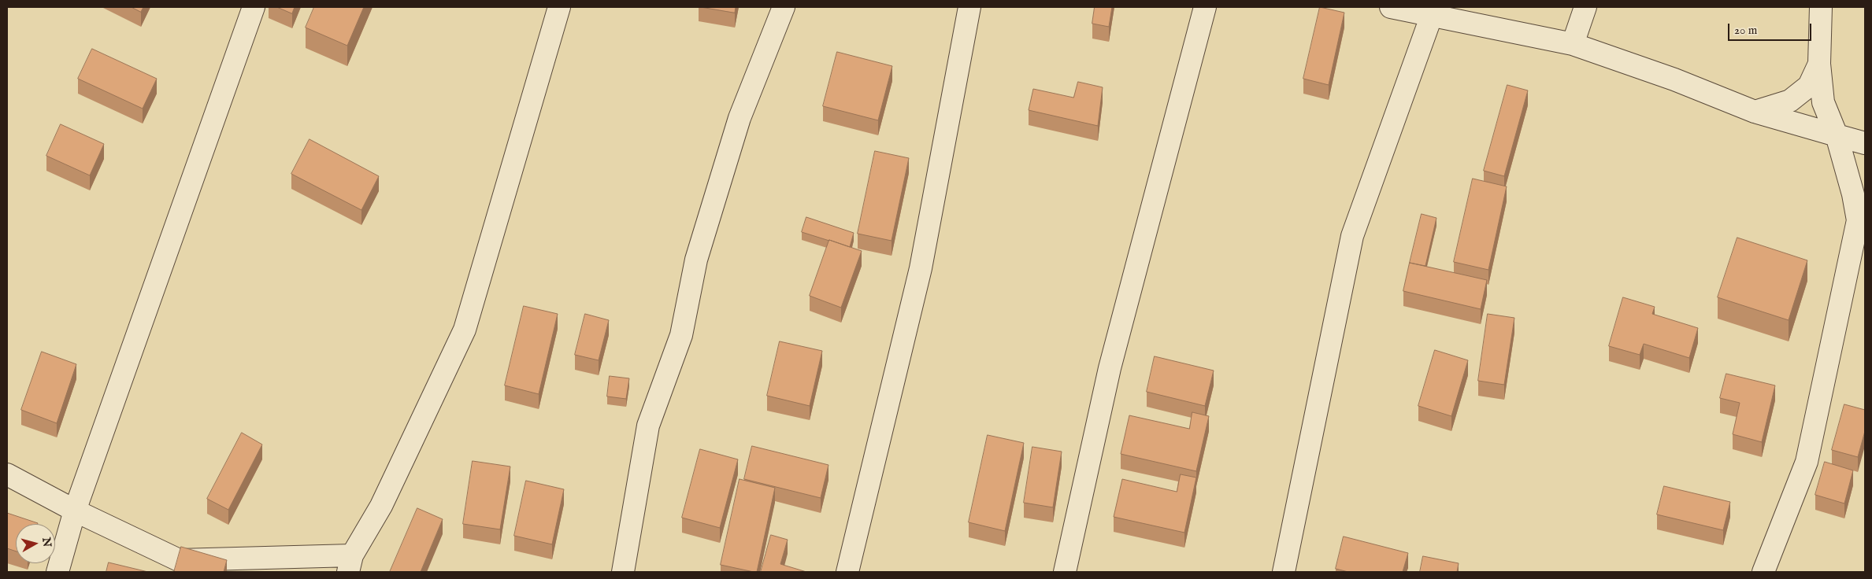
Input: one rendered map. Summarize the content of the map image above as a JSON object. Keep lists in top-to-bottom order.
{
  "scale_bar": "20 m",
  "north": "right"
}
